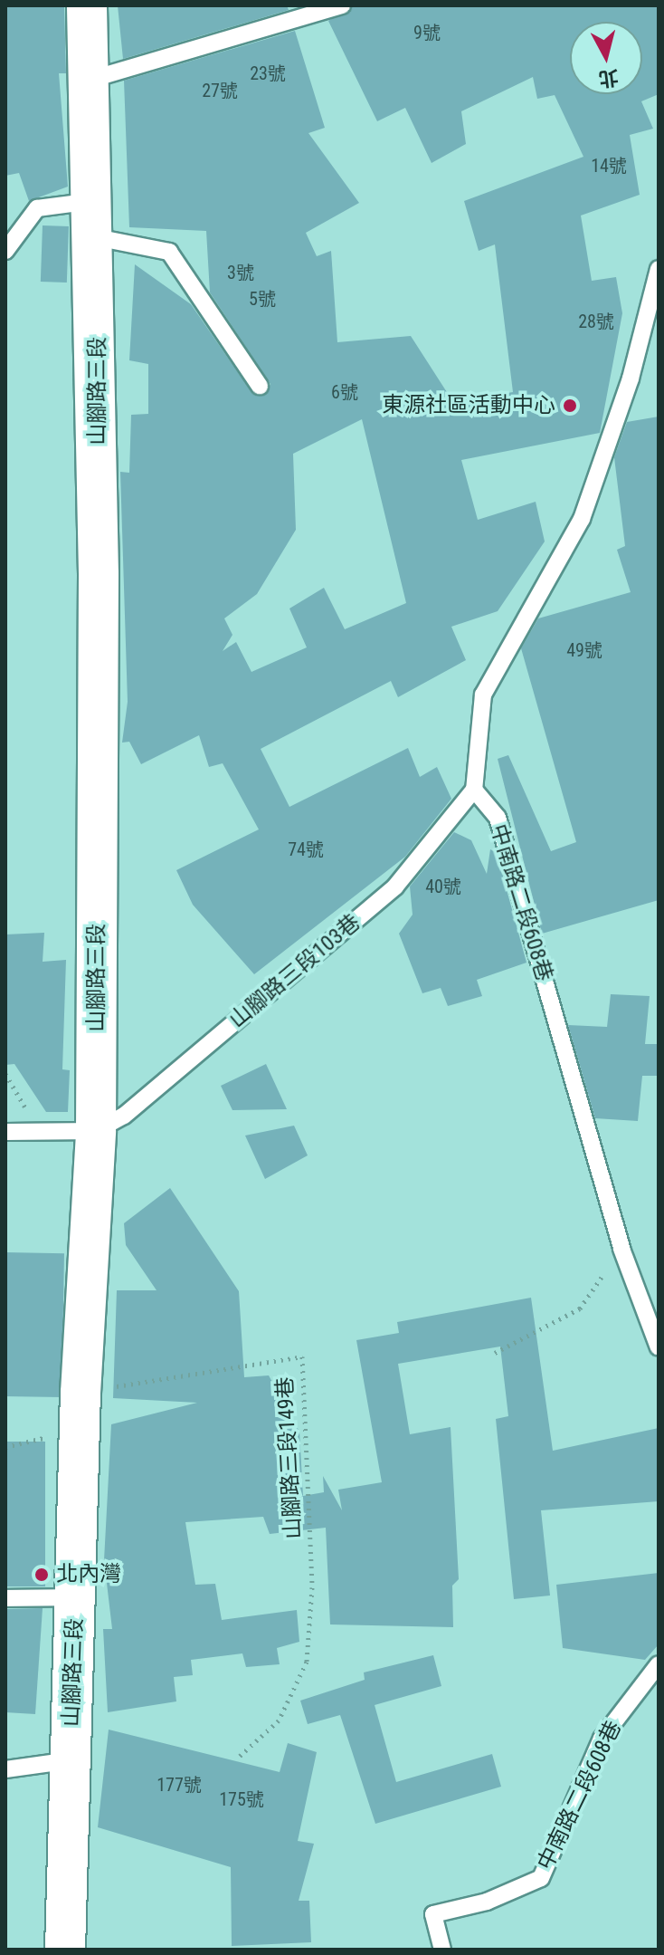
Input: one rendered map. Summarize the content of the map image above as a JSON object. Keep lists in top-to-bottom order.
{
  "streets": {
    "main road": ["山腳路三段"],
    "lane": ["中南路二段608巷", "山腳路三段103巷"],
    "path": ["山腳路三段149巷"]
  },
  "crossings": [
    ["山腳路三段", "山腳路三段103巷"],
    ["山腳路三段", "山腳路三段149巷"],
    ["中南路二段608巷", "山腳路三段103巷"]
  ],
  "places": ["東源社區活動中心", "北內灣"],
  "house_numbers": [
    "9號",
    "23號",
    "27號",
    "14號",
    "3號",
    "5號",
    "28號",
    "6號",
    "49號",
    "74號",
    "40號",
    "177號",
    "175號"
  ],
  "north": "bottom"
}
